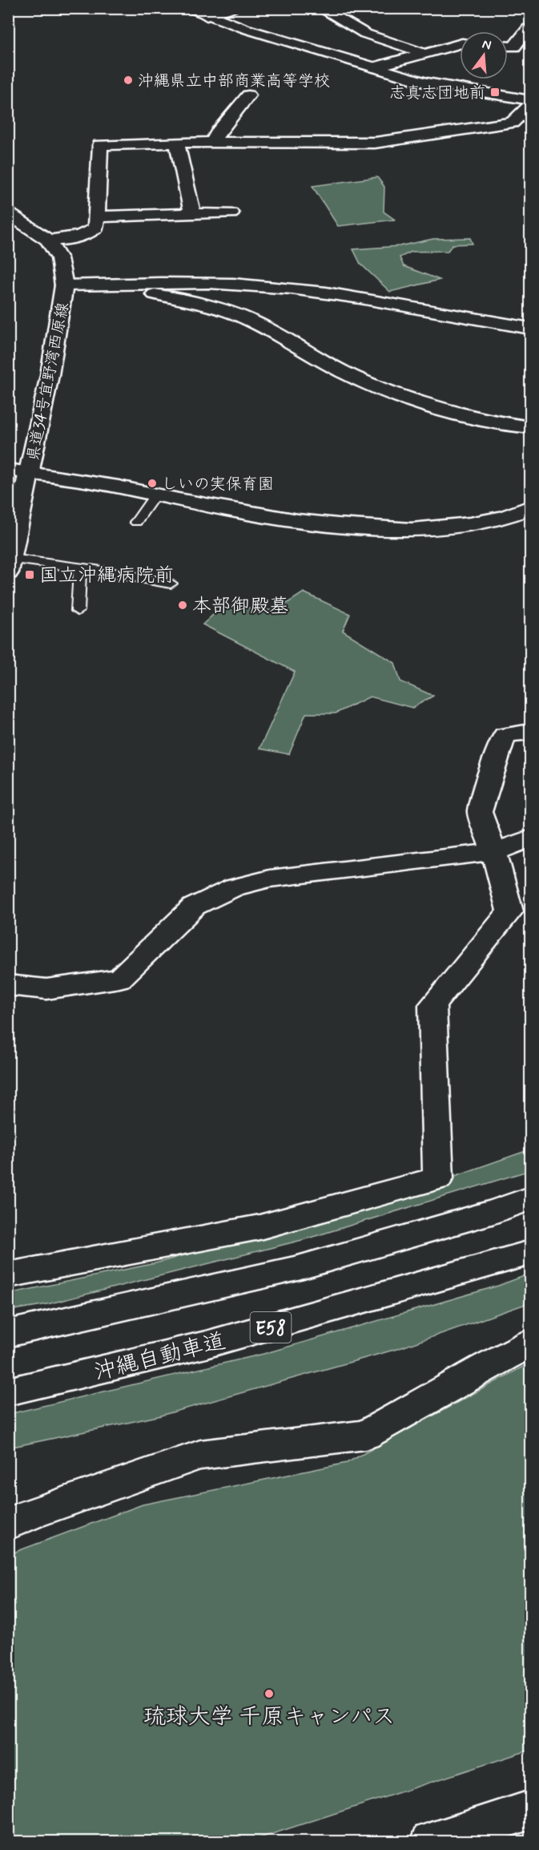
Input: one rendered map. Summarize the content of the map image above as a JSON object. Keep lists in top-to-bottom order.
{
  "streets": {
    "main road": ["県道34号宜野湾西原線", "E58", "沖縄自動車道"]
  },
  "places": {
    "other": [
      "沖縄県立中部商業高等学校",
      "しいの実保育園",
      "本部御殿墓",
      "琉球大学 千原キャンパス"
    ],
    "transit": ["志真志団地前", "国立沖縄病院前"]
  },
  "north": "top"
}
